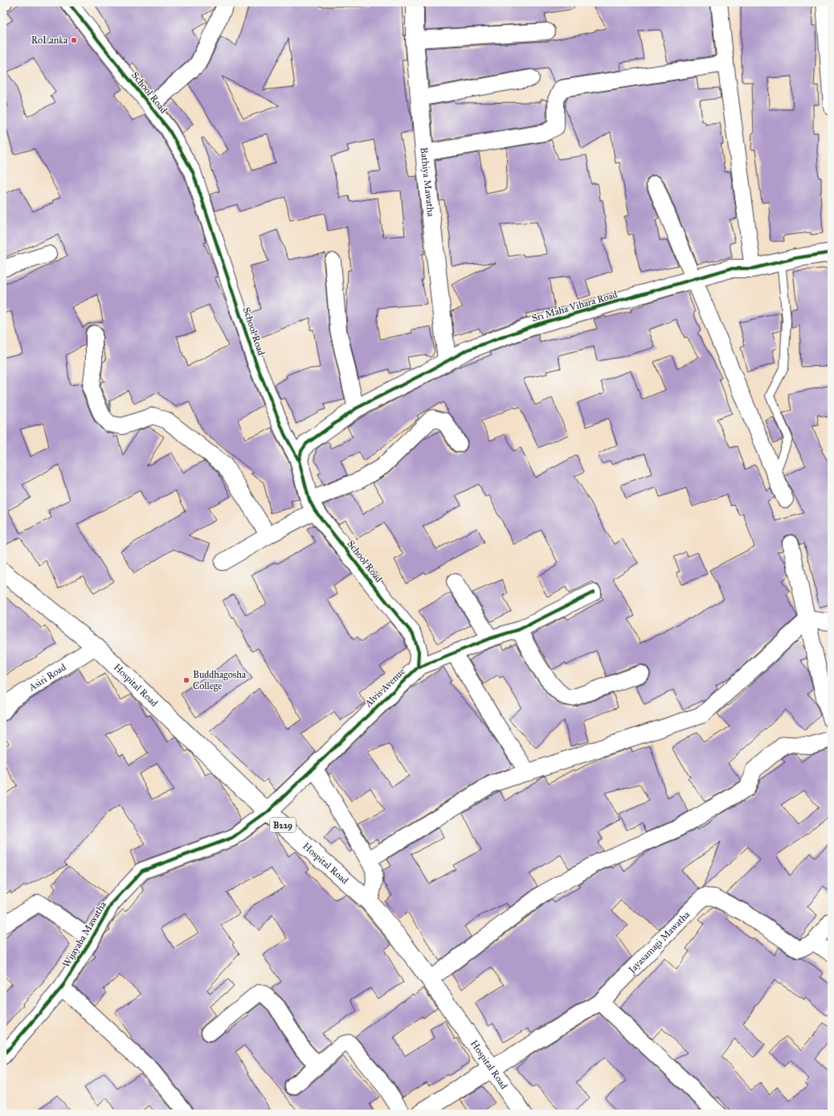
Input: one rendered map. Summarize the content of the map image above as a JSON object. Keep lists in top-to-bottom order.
{
  "streets": {
    "street": [
      "School Road",
      "Bathiya Mawatha",
      "Sri Maha Vihara Road",
      "Asiri Road",
      "Hospital Road",
      "Alvis Avenue",
      "B229",
      "Wijayaba Mawatha",
      "Jayasamagi Mawatha"
    ]
  },
  "crossings": [
    ["School Road", "Sri Maha Vihara Road"],
    ["School Road", "Alvis Avenue"],
    ["Bathiya Mawatha", "Sri Maha Vihara Road"],
    ["Asiri Road", "Hospital Road"],
    ["Hospital Road", "Alvis Avenue"],
    ["Hospital Road", "Wijayaba Mawatha"],
    ["Hospital Road", "Jayasamagi Mawatha"],
    ["Alvis Avenue", "Wijayaba Mawatha"]
  ],
  "places": ["RoLanka", "Buddhagosha College"]
}
